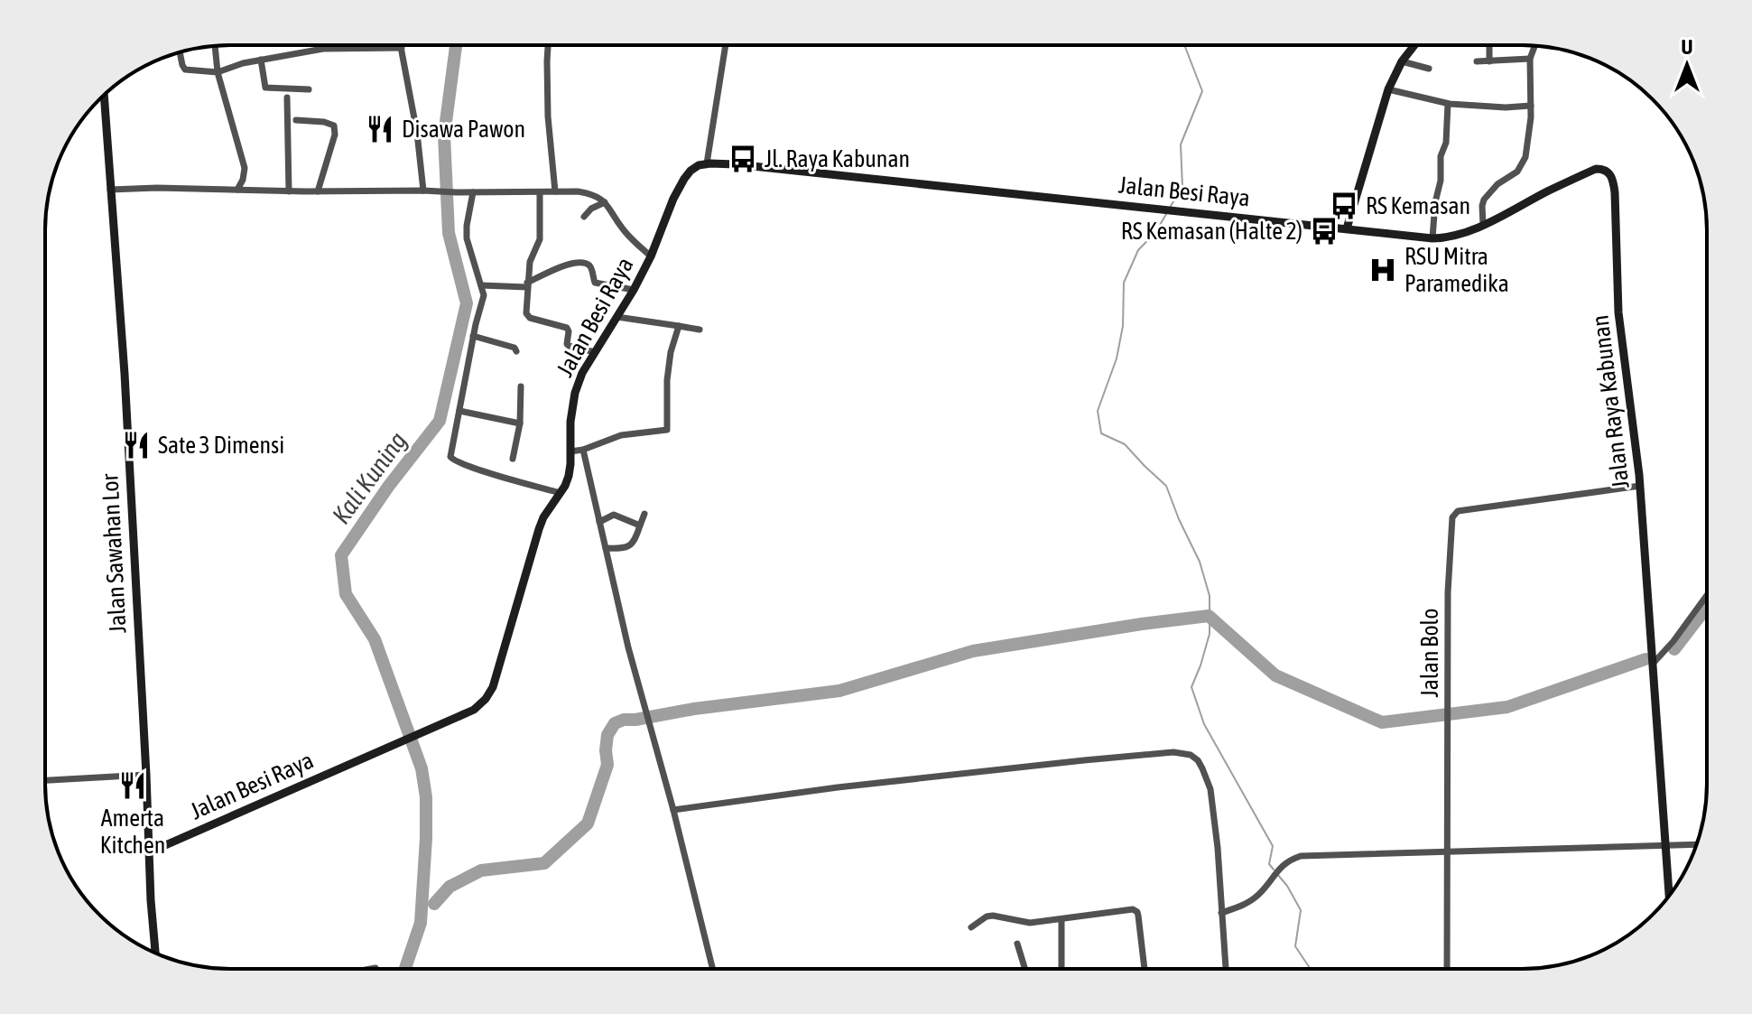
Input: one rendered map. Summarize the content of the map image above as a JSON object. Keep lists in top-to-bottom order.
{
  "streets": {
    "street": [
      "Jalan Besi Raya",
      "Jalan Raya Kabunan",
      "Jalan Sawahan Lor",
      "Jalan Bolo"
    ]
  },
  "crossings": [
    ["Jalan Besi Raya", "Jalan Raya Kabunan"],
    ["Jalan Besi Raya", "Jalan Sawahan Lor"],
    ["Jalan Raya Kabunan", "Jalan Bolo"]
  ],
  "water": ["Kali Kuning"],
  "places": {
    "restaurant": ["Disawa Pawon", "Sate 3 Dimensi", "Amerta Kitchen"],
    "bus stop": ["Jl. Raya Kabunan", "RS Kemasan", "RS Kemasan (Halte 2)"],
    "hospital": ["RSU Mitra Paramedika"]
  },
  "north": "top"
}
